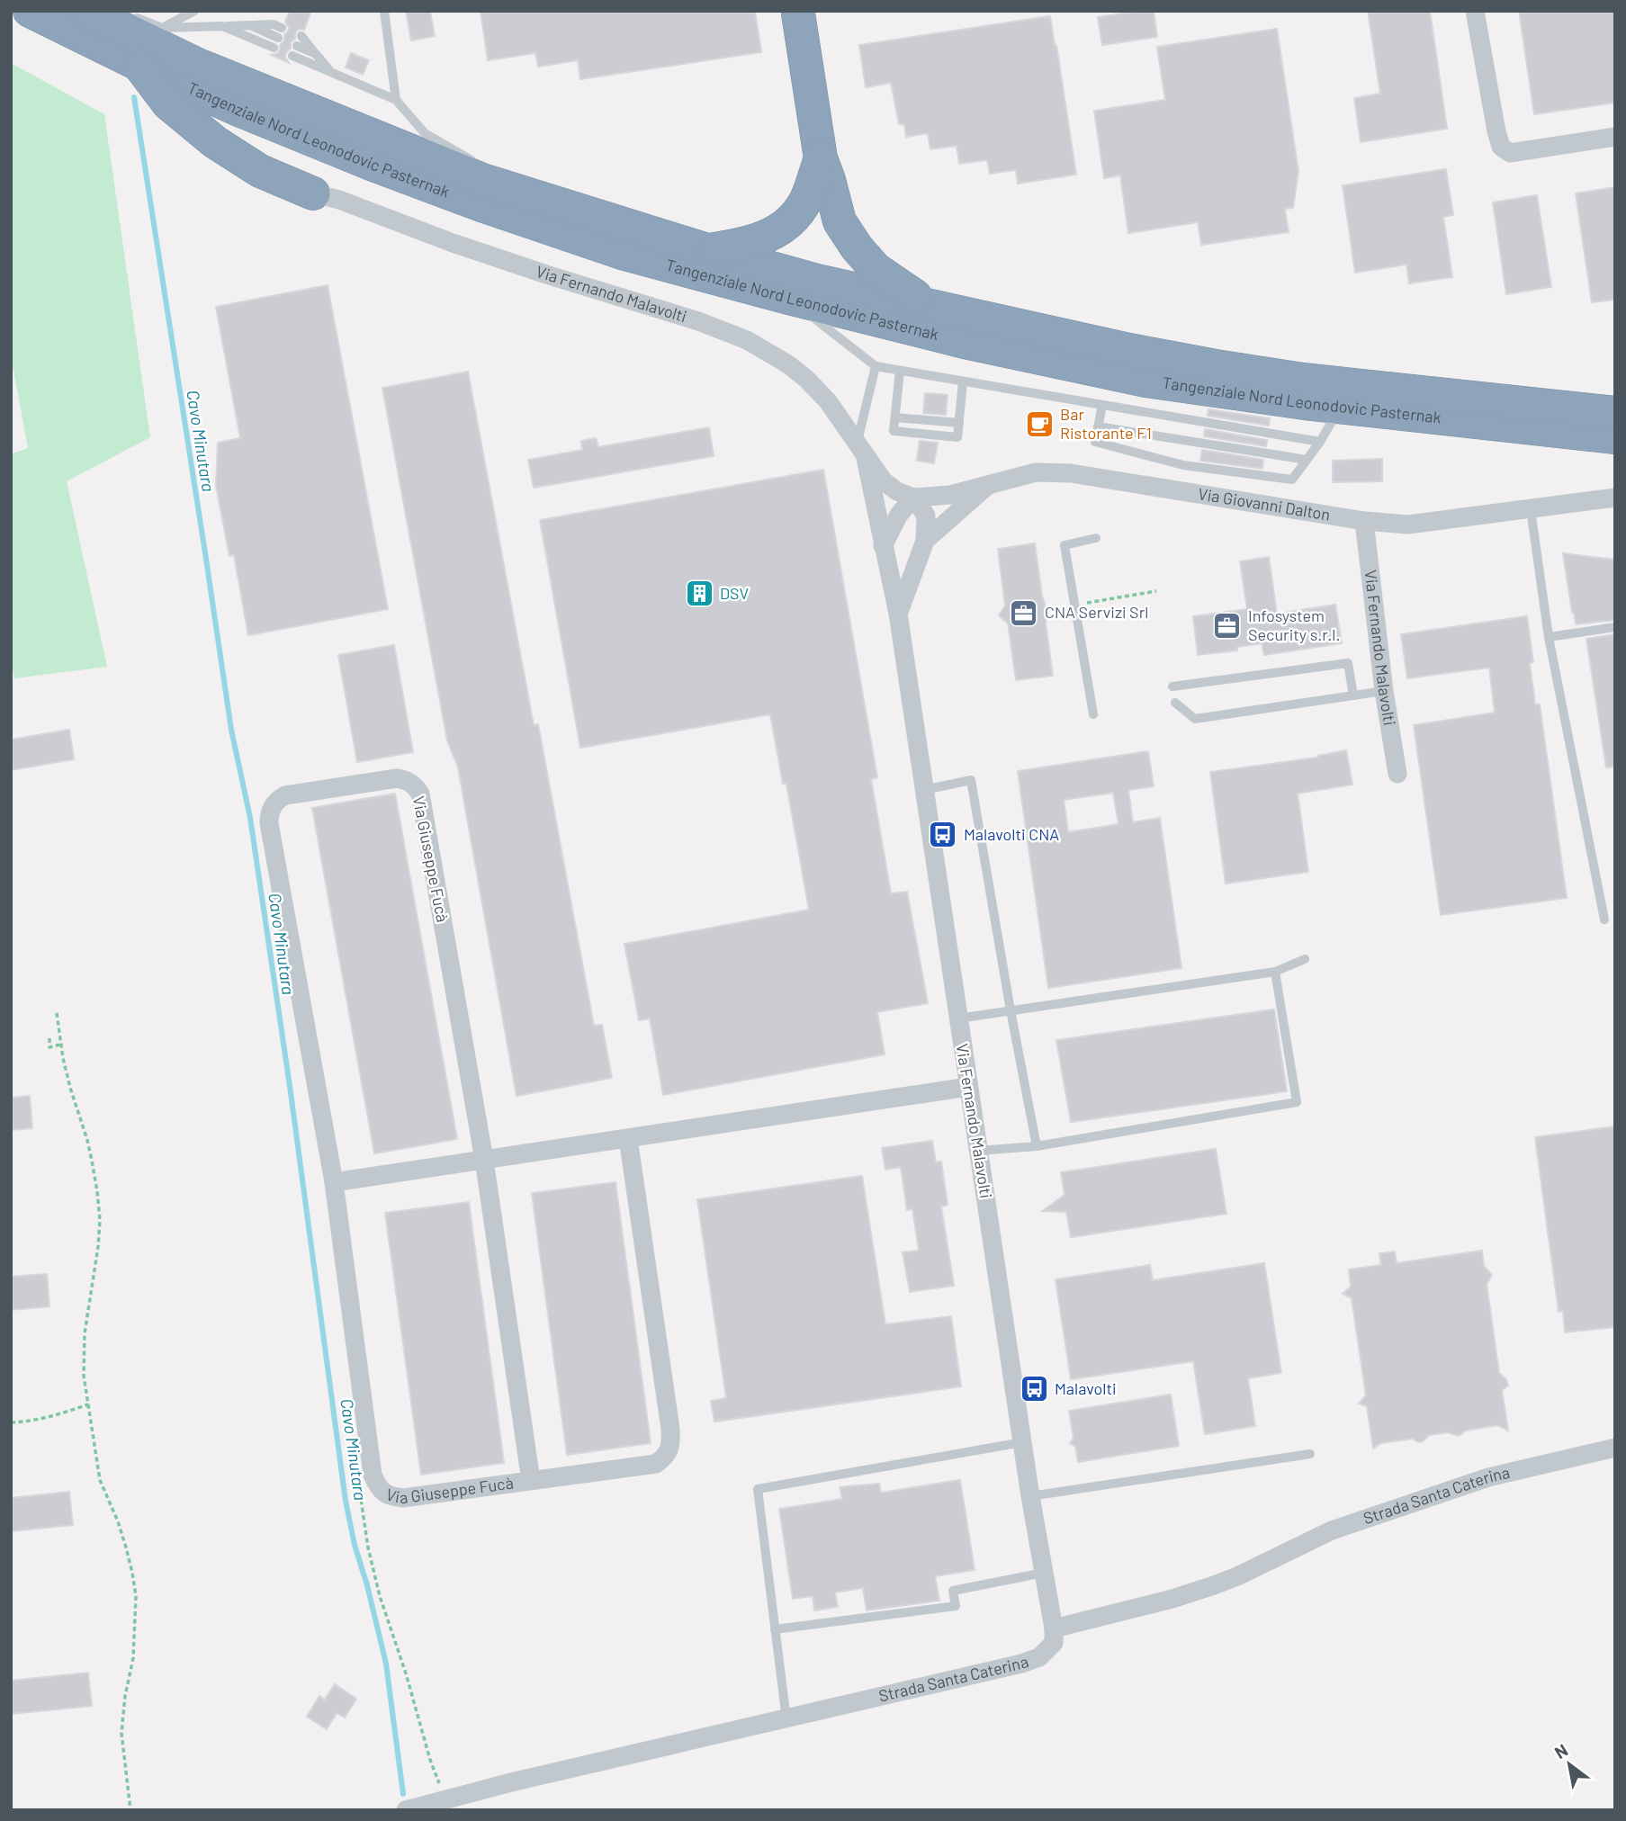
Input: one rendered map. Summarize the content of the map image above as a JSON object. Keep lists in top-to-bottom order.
{
  "streets": {
    "highway": ["Tangenziale Nord Leonodovic Pasternak"],
    "street": [
      "Via Fernando Malavolti",
      "Via Giovanni Dalton",
      "Via Giuseppe Fucà",
      "Strada Santa Caterina"
    ]
  },
  "crossings": [
    ["Via Fernando Malavolti", "Via Giovanni Dalton"],
    ["Via Fernando Malavolti", "Strada Santa Caterina"]
  ],
  "water": ["Cavo Minutara"],
  "places": {
    "cafe": ["Bar Ristorante F1"],
    "building": ["DSV"],
    "office": ["CNA Servizi Srl", "Infosystem Security s.r.l."],
    "bus stop": ["Malavolti CNA", "Malavolti"]
  },
  "north": "top left"
}
